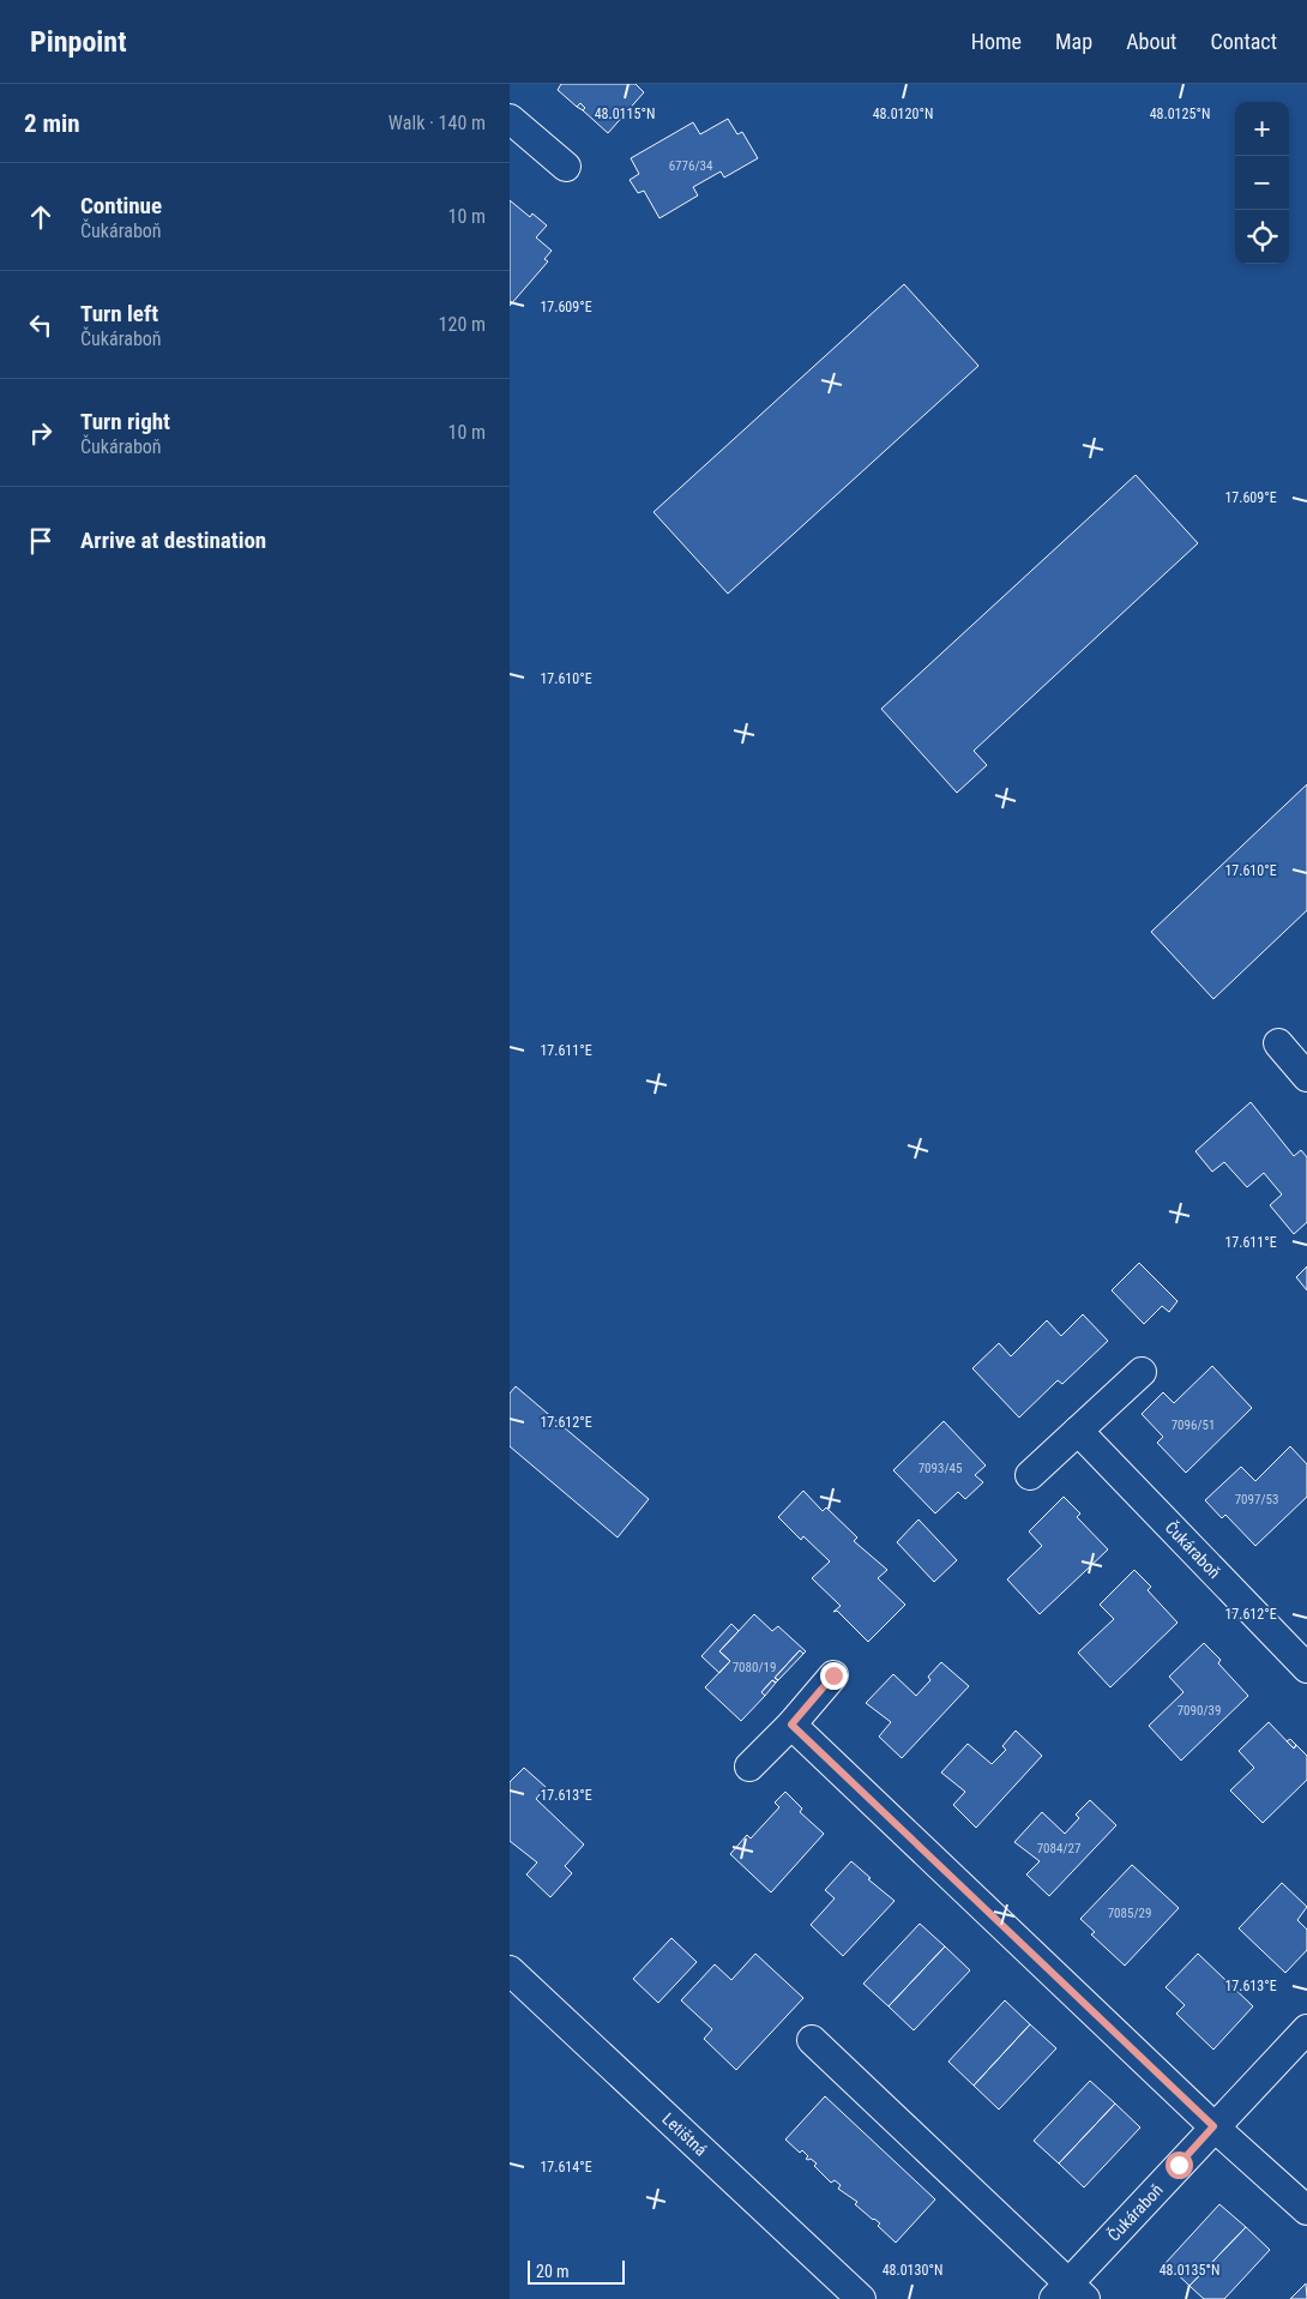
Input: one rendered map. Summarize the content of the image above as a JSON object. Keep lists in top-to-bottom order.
{
  "streets": {
    "street": ["Čukáraboň", "Letištná"]
  },
  "house_numbers": [
    "6776/34",
    "7096/51",
    "7093/45",
    "7097/53",
    "7080/19",
    "7090/39",
    "7084/27",
    "7085/29"
  ],
  "scale_bar": "20 m",
  "page": {
    "header": "Pinpoint",
    "nav": [
      "Home",
      "Map",
      "About",
      "Contact"
    ],
    "heading": ["2 min", "Walk · 140 m"],
    "map_buttons": ["+", "−"],
    "list": [
      ["Continue", "Čukáraboň", "10 m"],
      ["Turn left", "Čukáraboň", "120 m"],
      ["Turn right", "Čukáraboň", "10 m"],
      "Arrive at destination"
    ],
    "scale": "20 m"
  },
  "coordinates": [
    "48.0115°N",
    "48.0120°N",
    "48.0125°N",
    "17.609°E",
    "17.610°E",
    "17.611°E",
    "17.612°E",
    "17.613°E",
    "17.614°E",
    "48.0130°N",
    "48.0135°N"
  ]
}
